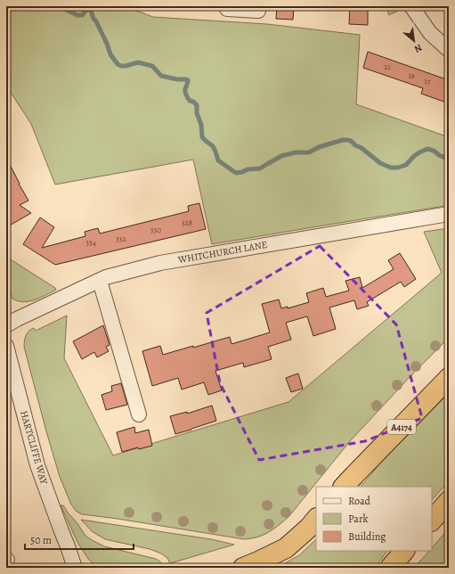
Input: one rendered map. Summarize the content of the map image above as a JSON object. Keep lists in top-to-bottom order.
{
  "streets": {
    "highway": ["A4174"],
    "street": ["WHITCHURCH LANE", "HARTCLIFFE WAY"]
  },
  "house_numbers": [
    "21",
    "19",
    "17",
    "328",
    "330",
    "332",
    "334"
  ],
  "legend": ["Road", "Park", "Building"],
  "scale_bar": "50 m",
  "north": "bottom right"
}
